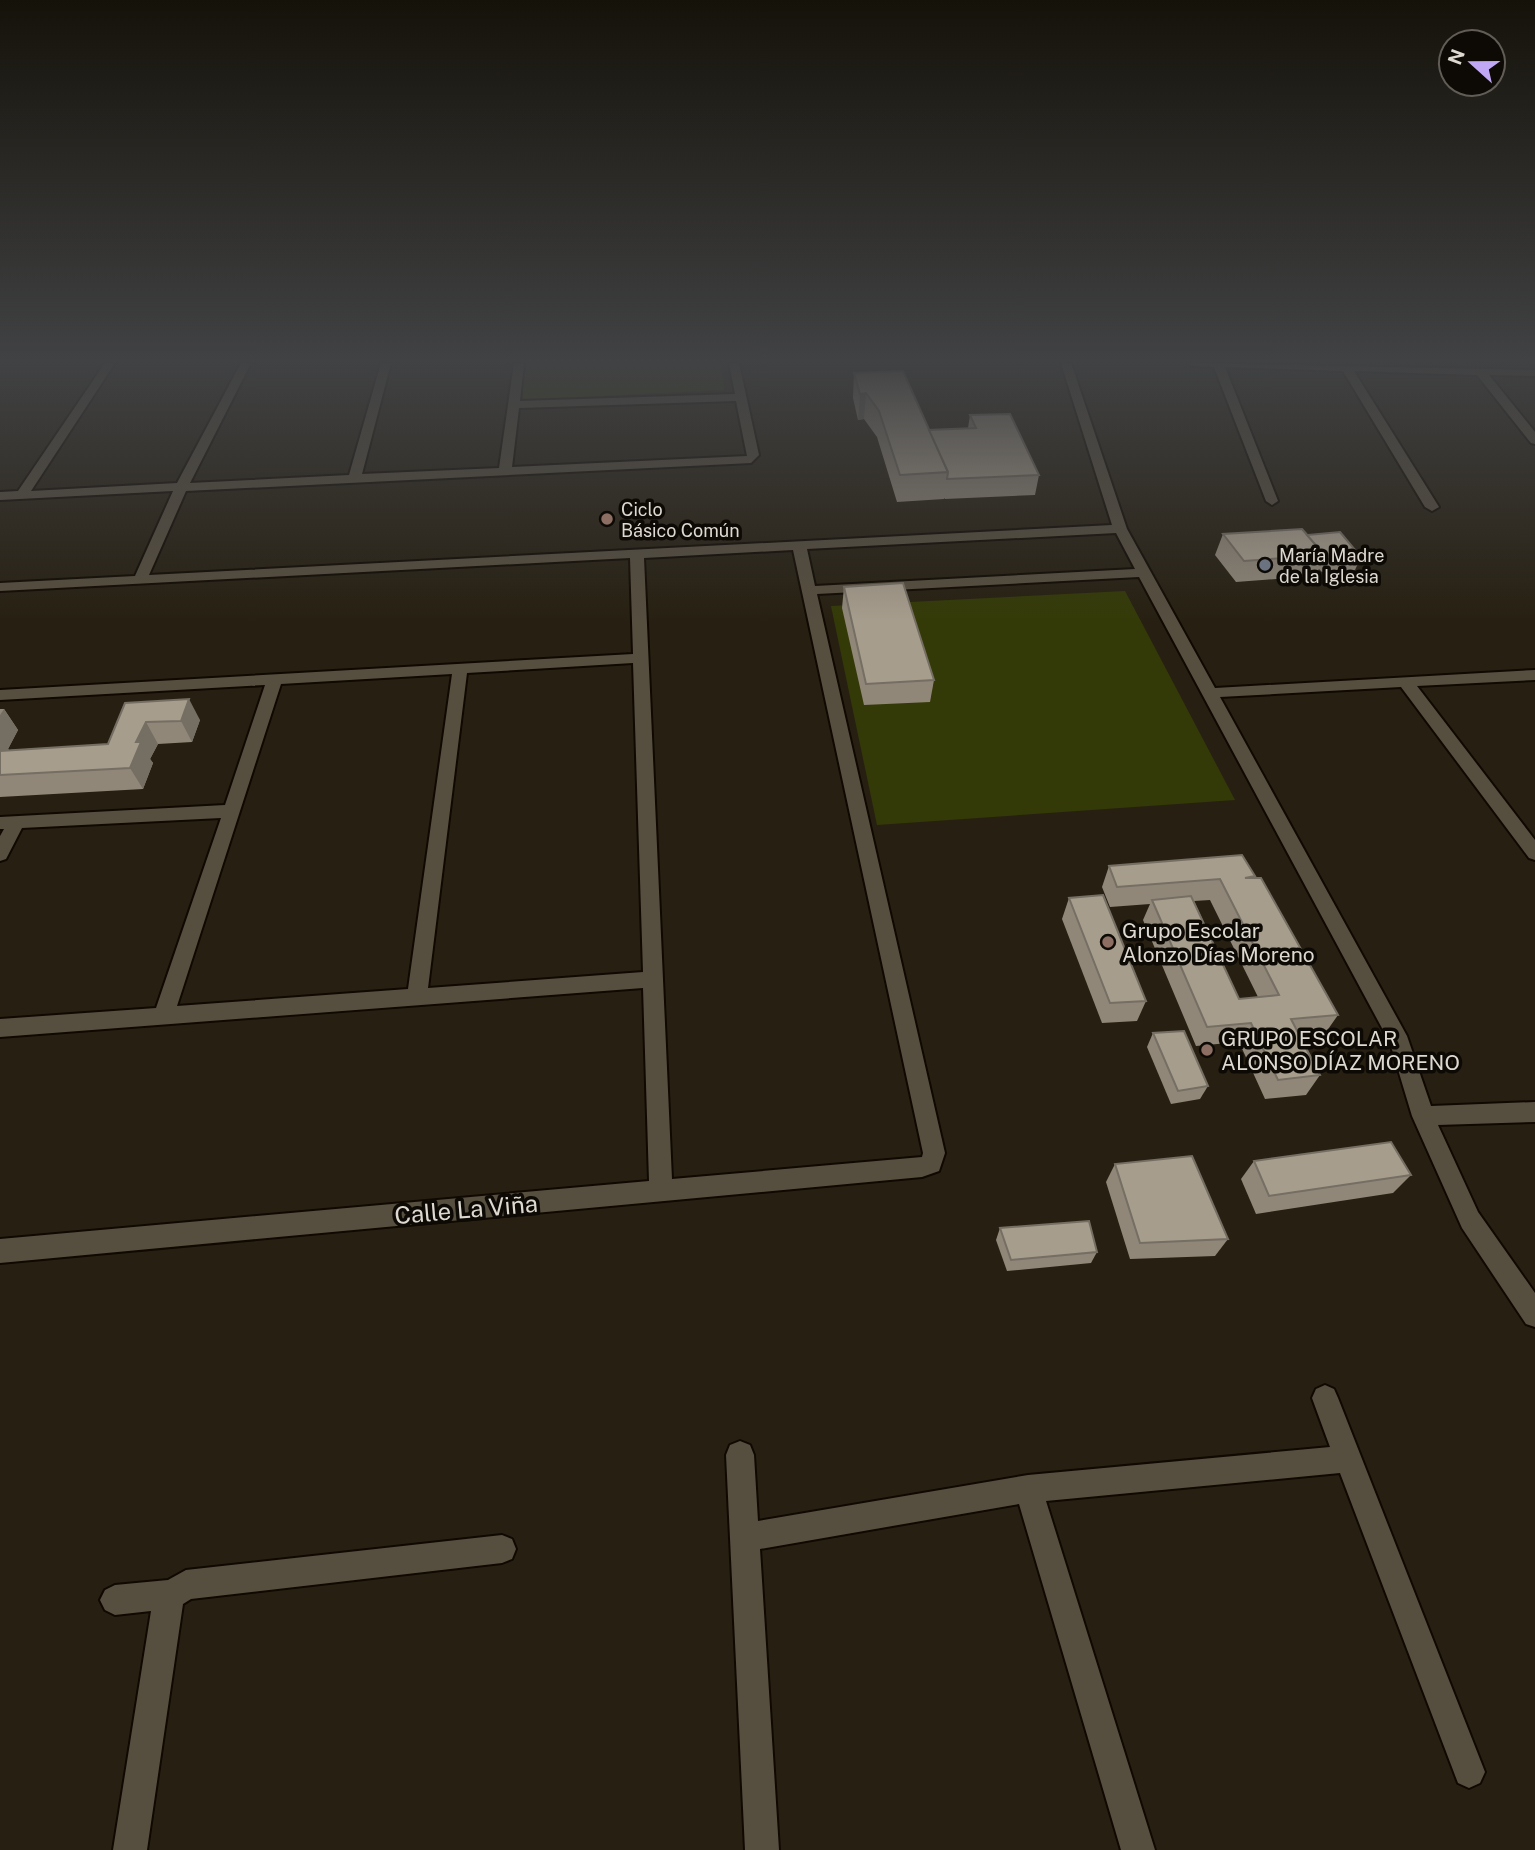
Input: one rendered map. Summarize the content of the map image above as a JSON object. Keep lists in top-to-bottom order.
{
  "streets": {
    "street": ["Calle La Viña"]
  },
  "places": [
    "Ciclo Básico Común",
    "María Madre de la Iglesia",
    "Grupo Escolar Alonzo Días Moreno",
    "GRUPO ESCOLAR ALONSO DÍAZ MORENO"
  ],
  "north": "left"
}
